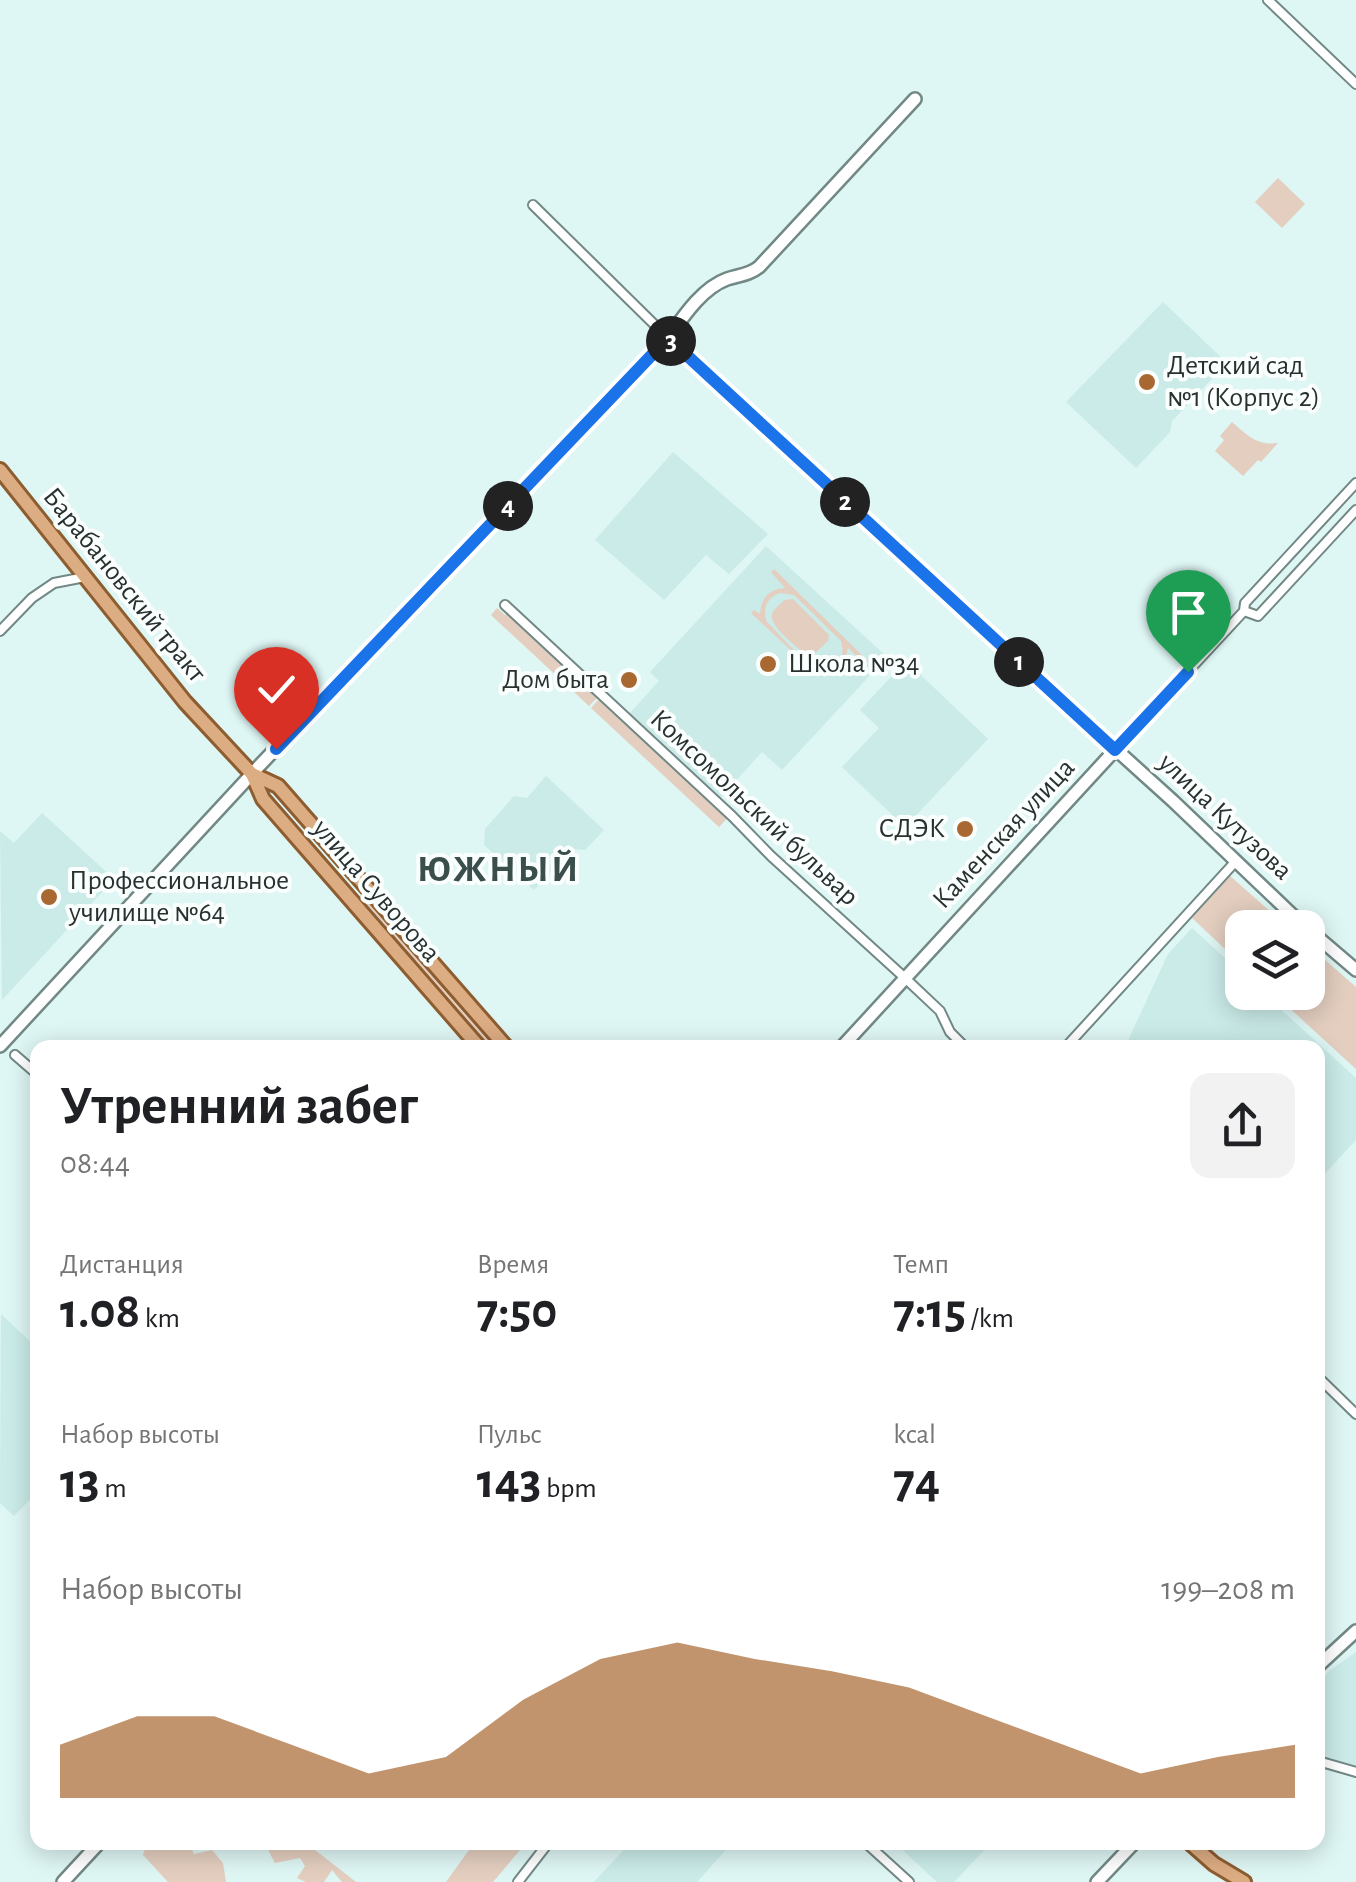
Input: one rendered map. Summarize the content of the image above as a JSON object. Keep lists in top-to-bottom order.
{
  "streets": {
    "main road": ["Барабановский тракт", "улица Суворова"],
    "street": ["Комсомольский бульвар", "улица Кутузова", "Каменская улица"]
  },
  "crossings": [
    ["Барабановский тракт", "улица Суворова"],
    ["Комсомольский бульвар", "Каменская улица"],
    ["улица Кутузова", "Каменская улица"]
  ],
  "districts": ["ЮЖНЫЙ"],
  "places": [
    "Детский сад №1 (Корпус 2)",
    "Школа №34",
    "Дом быта",
    "СДЭК",
    "Профессиональное училище №64"
  ],
  "page": {
    "pins": [
      "3",
      "2",
      "4",
      "1"
    ],
    "heading": ["Утренний забег", "08:44"],
    "stats": [
      ["Дистанция", "1.08 km"],
      ["Время", "7:50"],
      ["Темп", "7:15 /km"],
      ["Набор высоты", "13 m"],
      ["Пульс", "143 bpm"],
      ["kcal", "74"]
    ],
    "chart": ["Набор высоты", "199–208 m"]
  }
}
